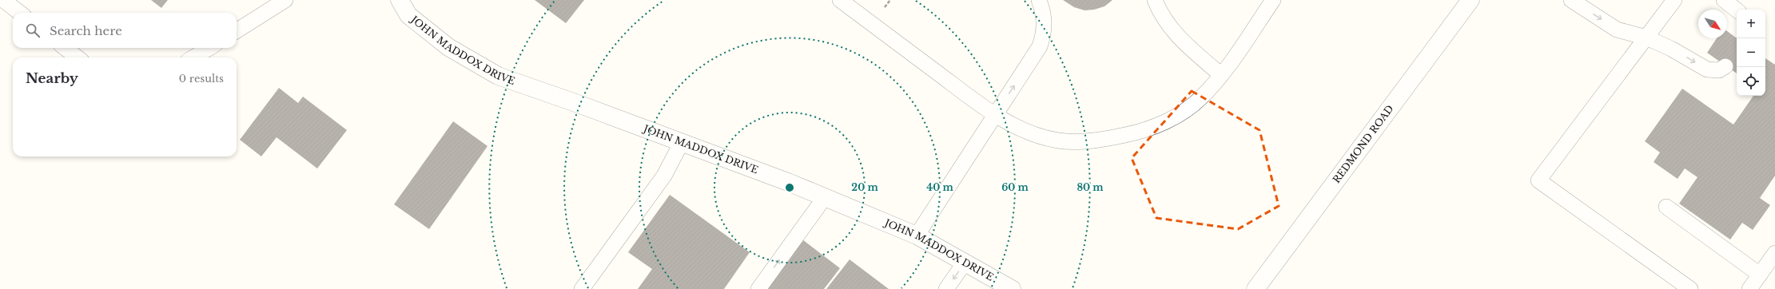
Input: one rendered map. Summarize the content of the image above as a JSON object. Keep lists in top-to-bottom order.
{
  "streets": {
    "street": ["JOHN MADDOX DRIVE", "REDMOND ROAD"]
  },
  "north": "bottom right",
  "page": {
    "map_buttons": ["+", "−"],
    "search": "Search here",
    "heading": ["Nearby", "0 results"]
  },
  "rings": [
    "20 m",
    "40 m",
    "60 m",
    "80 m"
  ]
}
